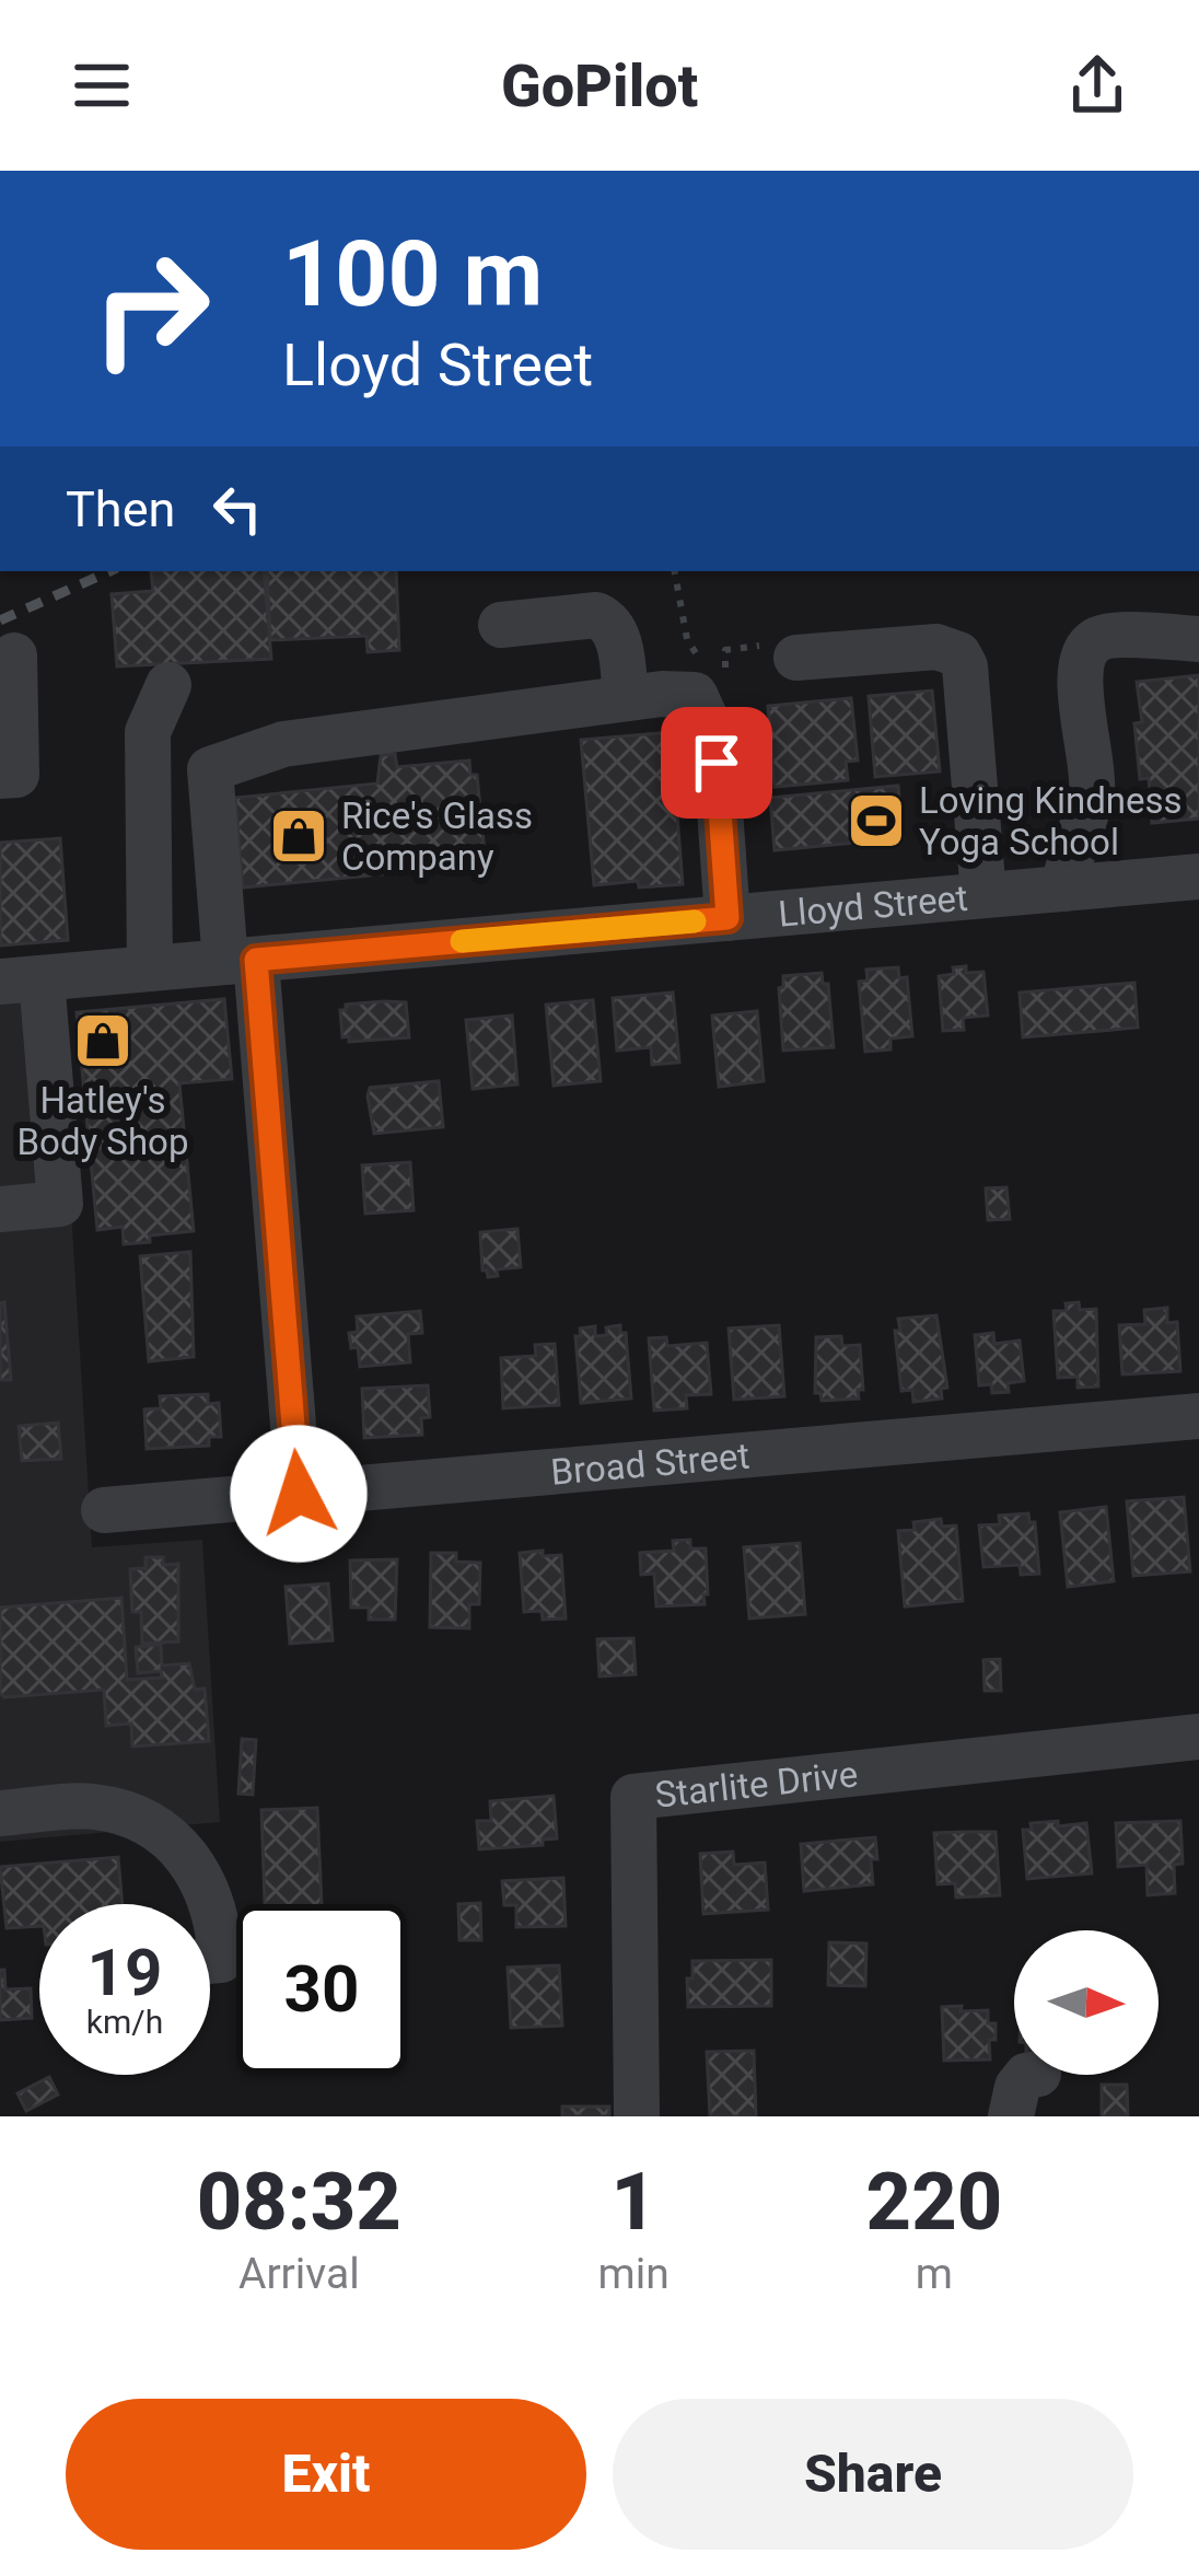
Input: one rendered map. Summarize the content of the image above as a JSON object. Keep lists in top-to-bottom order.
{
  "streets": {
    "street": ["Lloyd Street", "Broad Street", "Starlite Drive"]
  },
  "places": {
    "sports": ["Loving Kindness Yoga School"],
    "shop": ["Rice's Glass Company", "Hatley's Body Shop"]
  },
  "north": "right",
  "page": {
    "header": "GoPilot",
    "turn": ["100 m", "Lloyd Street"],
    "then": "Then",
    "speed": "19 km/h",
    "limit": "30",
    "eta": [
      "08:32",
      "Arrival",
      "1",
      "min",
      "220",
      "m"
    ],
    "buttons": ["Exit", "Share"]
  }
}
